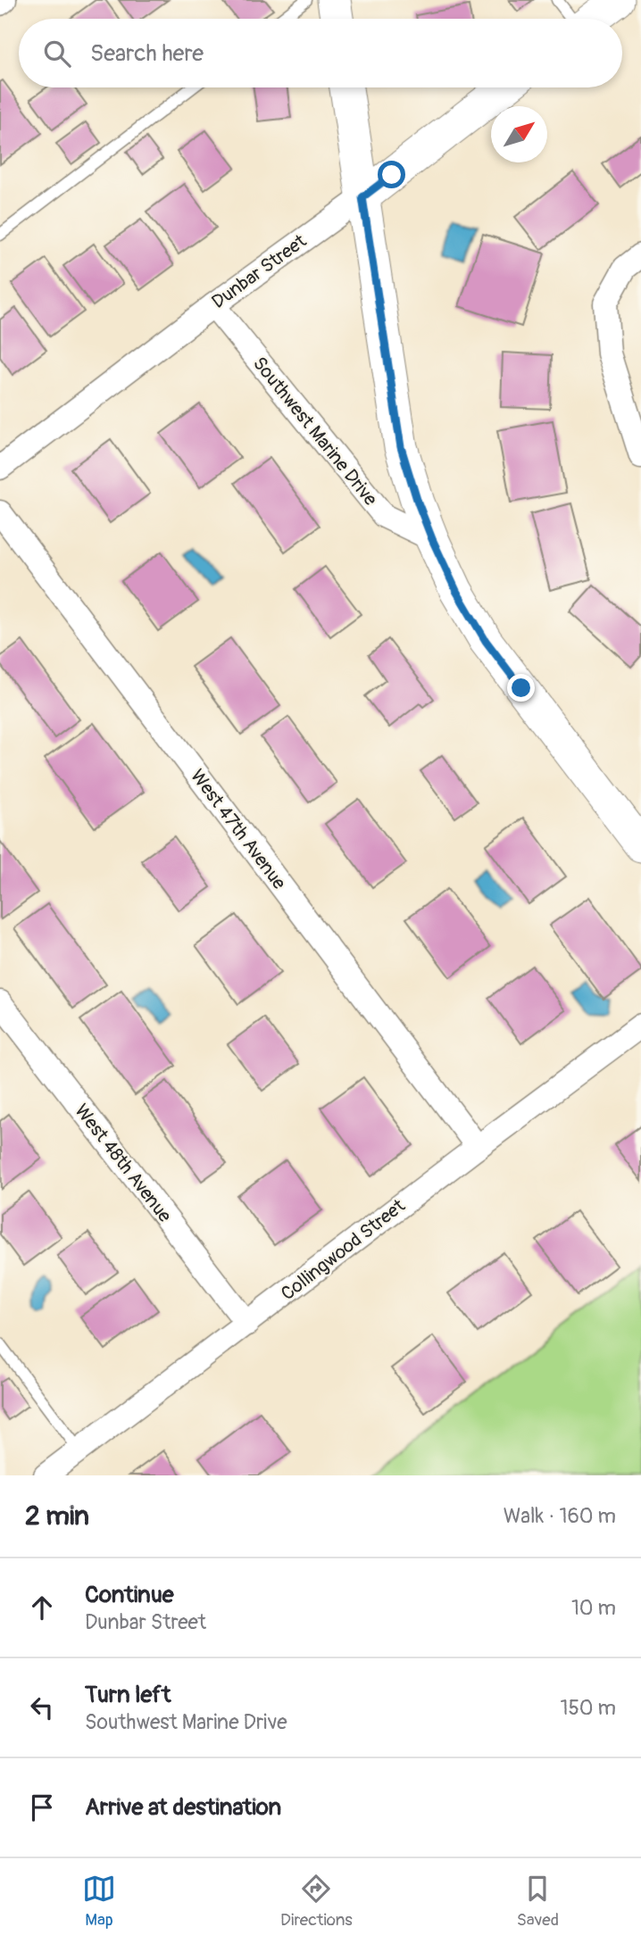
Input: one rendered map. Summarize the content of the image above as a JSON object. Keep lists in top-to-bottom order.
{
  "streets": {
    "main road": ["Dunbar Street"],
    "street": [
      "Southwest Marine Drive",
      "West 47th Avenue",
      "West 48th Avenue",
      "Collingwood Street"
    ]
  },
  "crossings": [
    ["Dunbar Street", "Southwest Marine Drive"],
    ["West 47th Avenue", "Collingwood Street"],
    ["West 48th Avenue", "Collingwood Street"]
  ],
  "north": "top right",
  "page": {
    "search": "Search here",
    "heading": ["2 min", "Walk · 160 m"],
    "list": [
      ["Continue", "Dunbar Street", "10 m"],
      ["Turn left", "Southwest Marine Drive", "150 m"],
      "Arrive at destination"
    ],
    "nav": ["Map", "Directions", "Saved"]
  }
}
